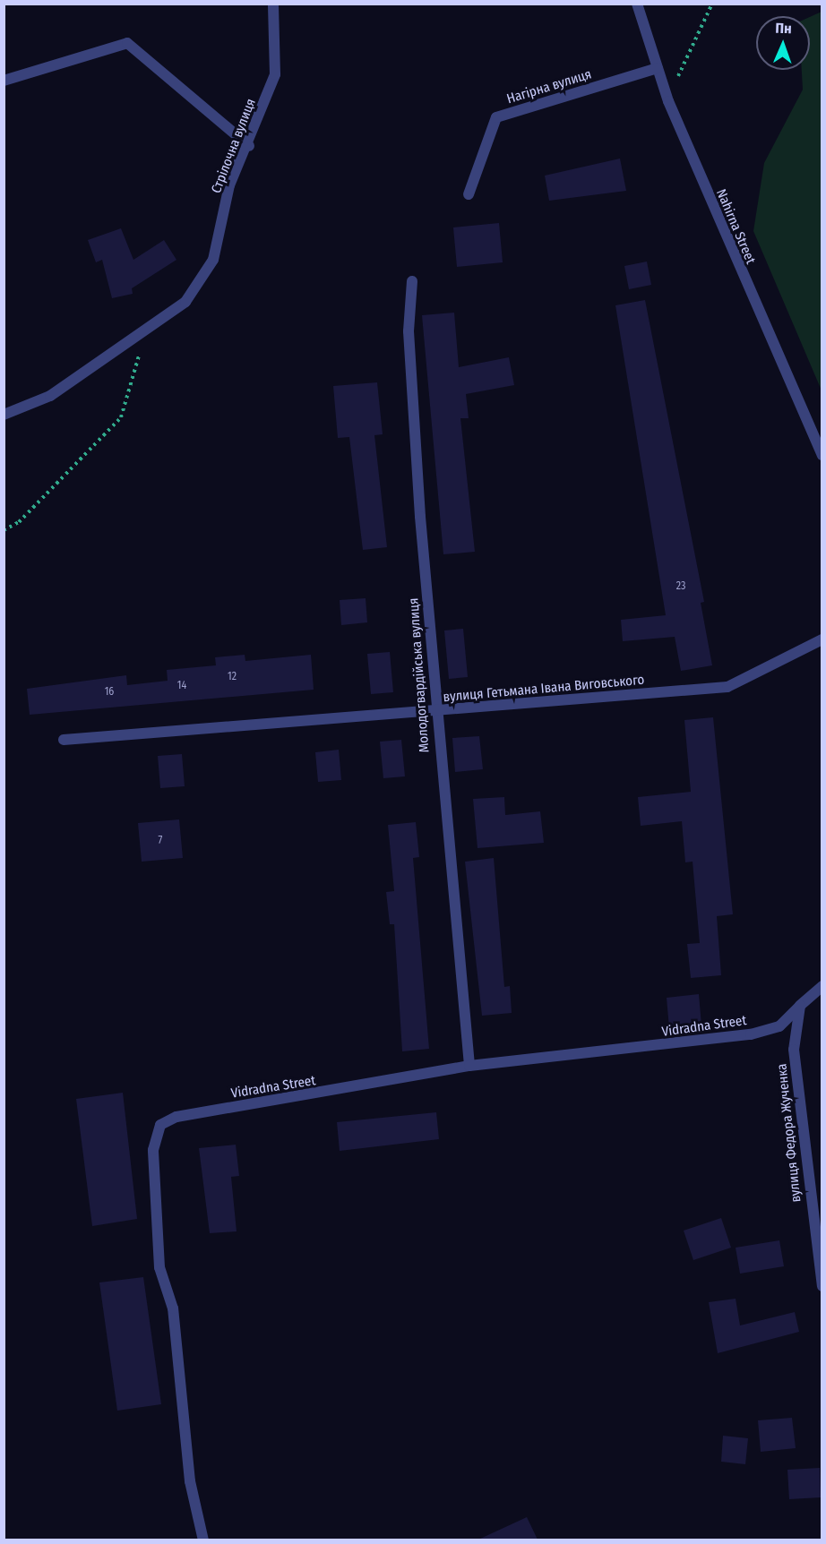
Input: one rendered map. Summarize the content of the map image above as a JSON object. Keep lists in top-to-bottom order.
{
  "streets": {
    "street": [
      "Нагірна вулиця",
      "Стрілочна вулиця",
      "Nahirna Street",
      "Молодогвардійська вулиця",
      "вулиця Гетьмана Івана Виговського",
      "Vidradna Street",
      "вулиця Федора Жученка"
    ]
  },
  "crossings": [
    ["Нагірна вулиця", "Nahirna Street"],
    ["Молодогвардійська вулиця", "вулиця Гетьмана Івана Виговського"],
    ["Молодогвардійська вулиця", "Vidradna Street"],
    ["Vidradna Street", "вулиця Федора Жученка"]
  ],
  "house_numbers": [
    "23",
    "12",
    "14",
    "16",
    "7"
  ],
  "north": "top"
}
